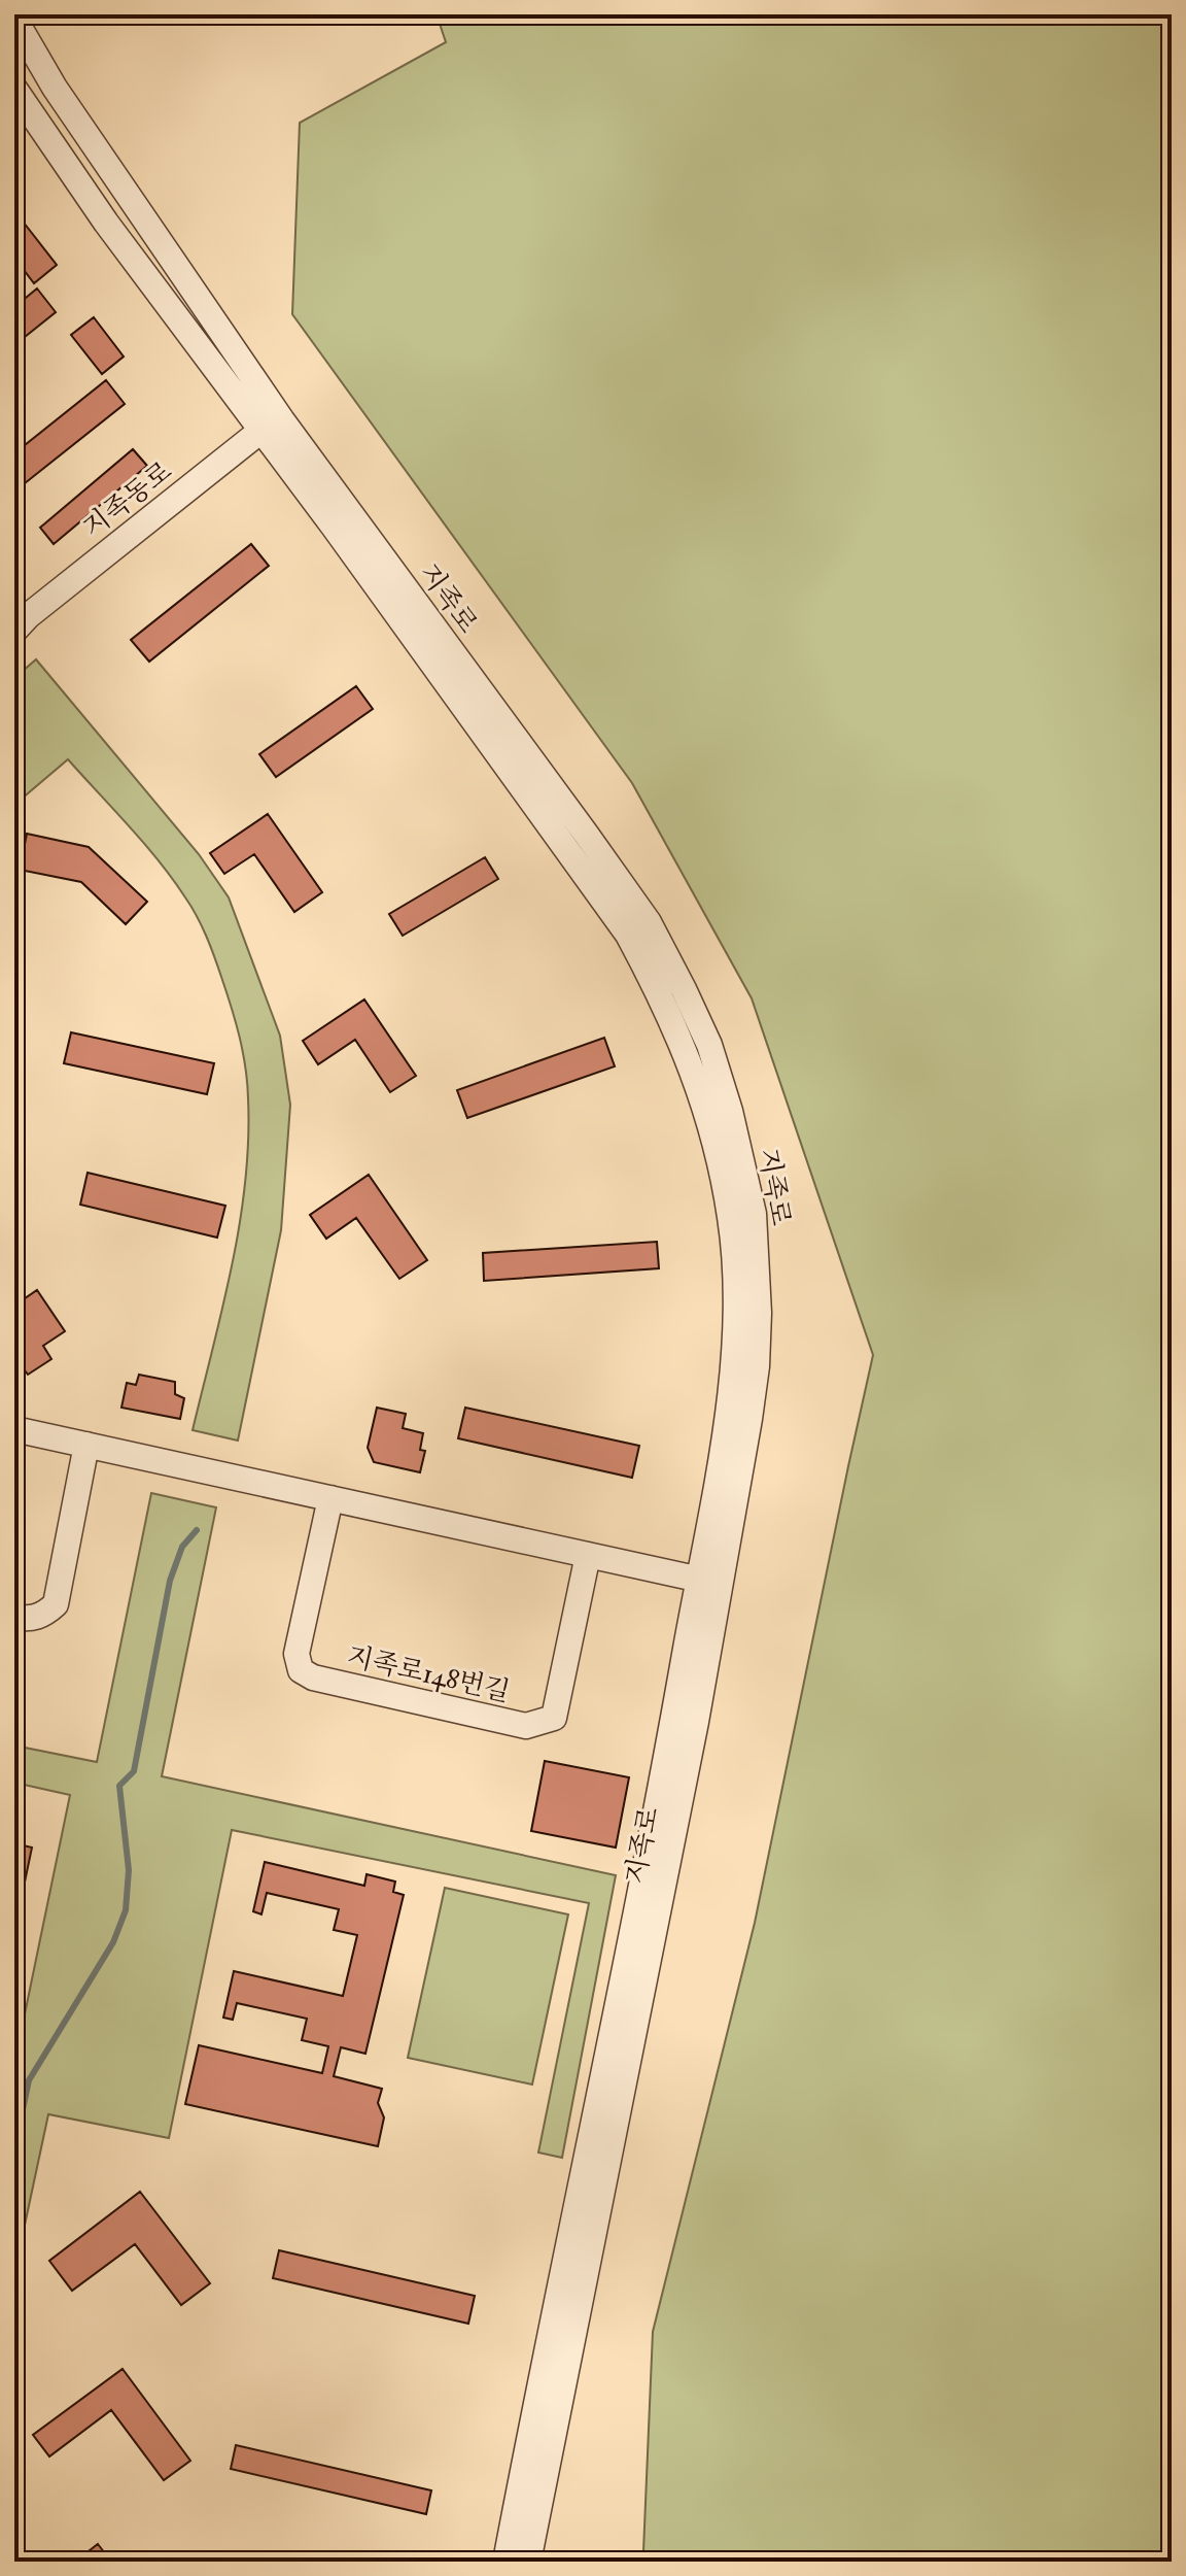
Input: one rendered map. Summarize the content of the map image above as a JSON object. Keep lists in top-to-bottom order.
{
  "streets": {
    "street": ["지족동로", "지족로", "지족로148번길"]
  },
  "crossings": [
    ["지족동로", "지족로"]
  ]
}
